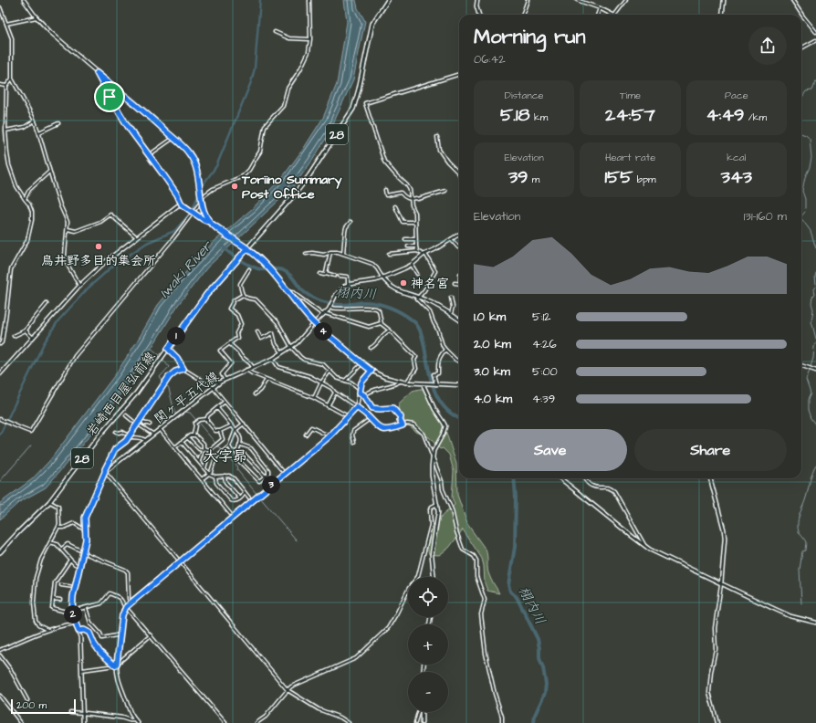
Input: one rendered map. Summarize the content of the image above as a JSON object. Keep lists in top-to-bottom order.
{
  "streets": {
    "main road": ["28", "岩崎西目屋弘前線"],
    "street": ["関ヶ平五代線"]
  },
  "districts": ["大字昴"],
  "water": ["Iwaki River", "栩内川"],
  "places": ["Toriino Summary Post Office", "鳥井野多目的集会所", "神名宮"],
  "scale_bar": "200 m",
  "page": {
    "heading": ["Morning run", "06:42"],
    "stats": [
      ["Distance", "5.18 km"],
      ["Time", "24:57"],
      ["Pace", "4:49 /km"],
      ["Elevation", "39 m"],
      ["Heart rate", "155 bpm"],
      ["kcal", "343"]
    ],
    "chart": ["Elevation", "131–160 m"],
    "list": [
      {
        "name": "1.0 km",
        "note": "5:12"
      },
      {
        "name": "2.0 km",
        "note": "4:26"
      },
      {
        "name": "3.0 km",
        "note": "5:00"
      },
      {
        "name": "4.0 km",
        "note": "4:39"
      }
    ],
    "pins": [
      "4",
      "1",
      "3",
      "2"
    ],
    "buttons": ["Save", "Share"],
    "map_buttons": ["+", "−"],
    "scale": "200 m"
  }
}
